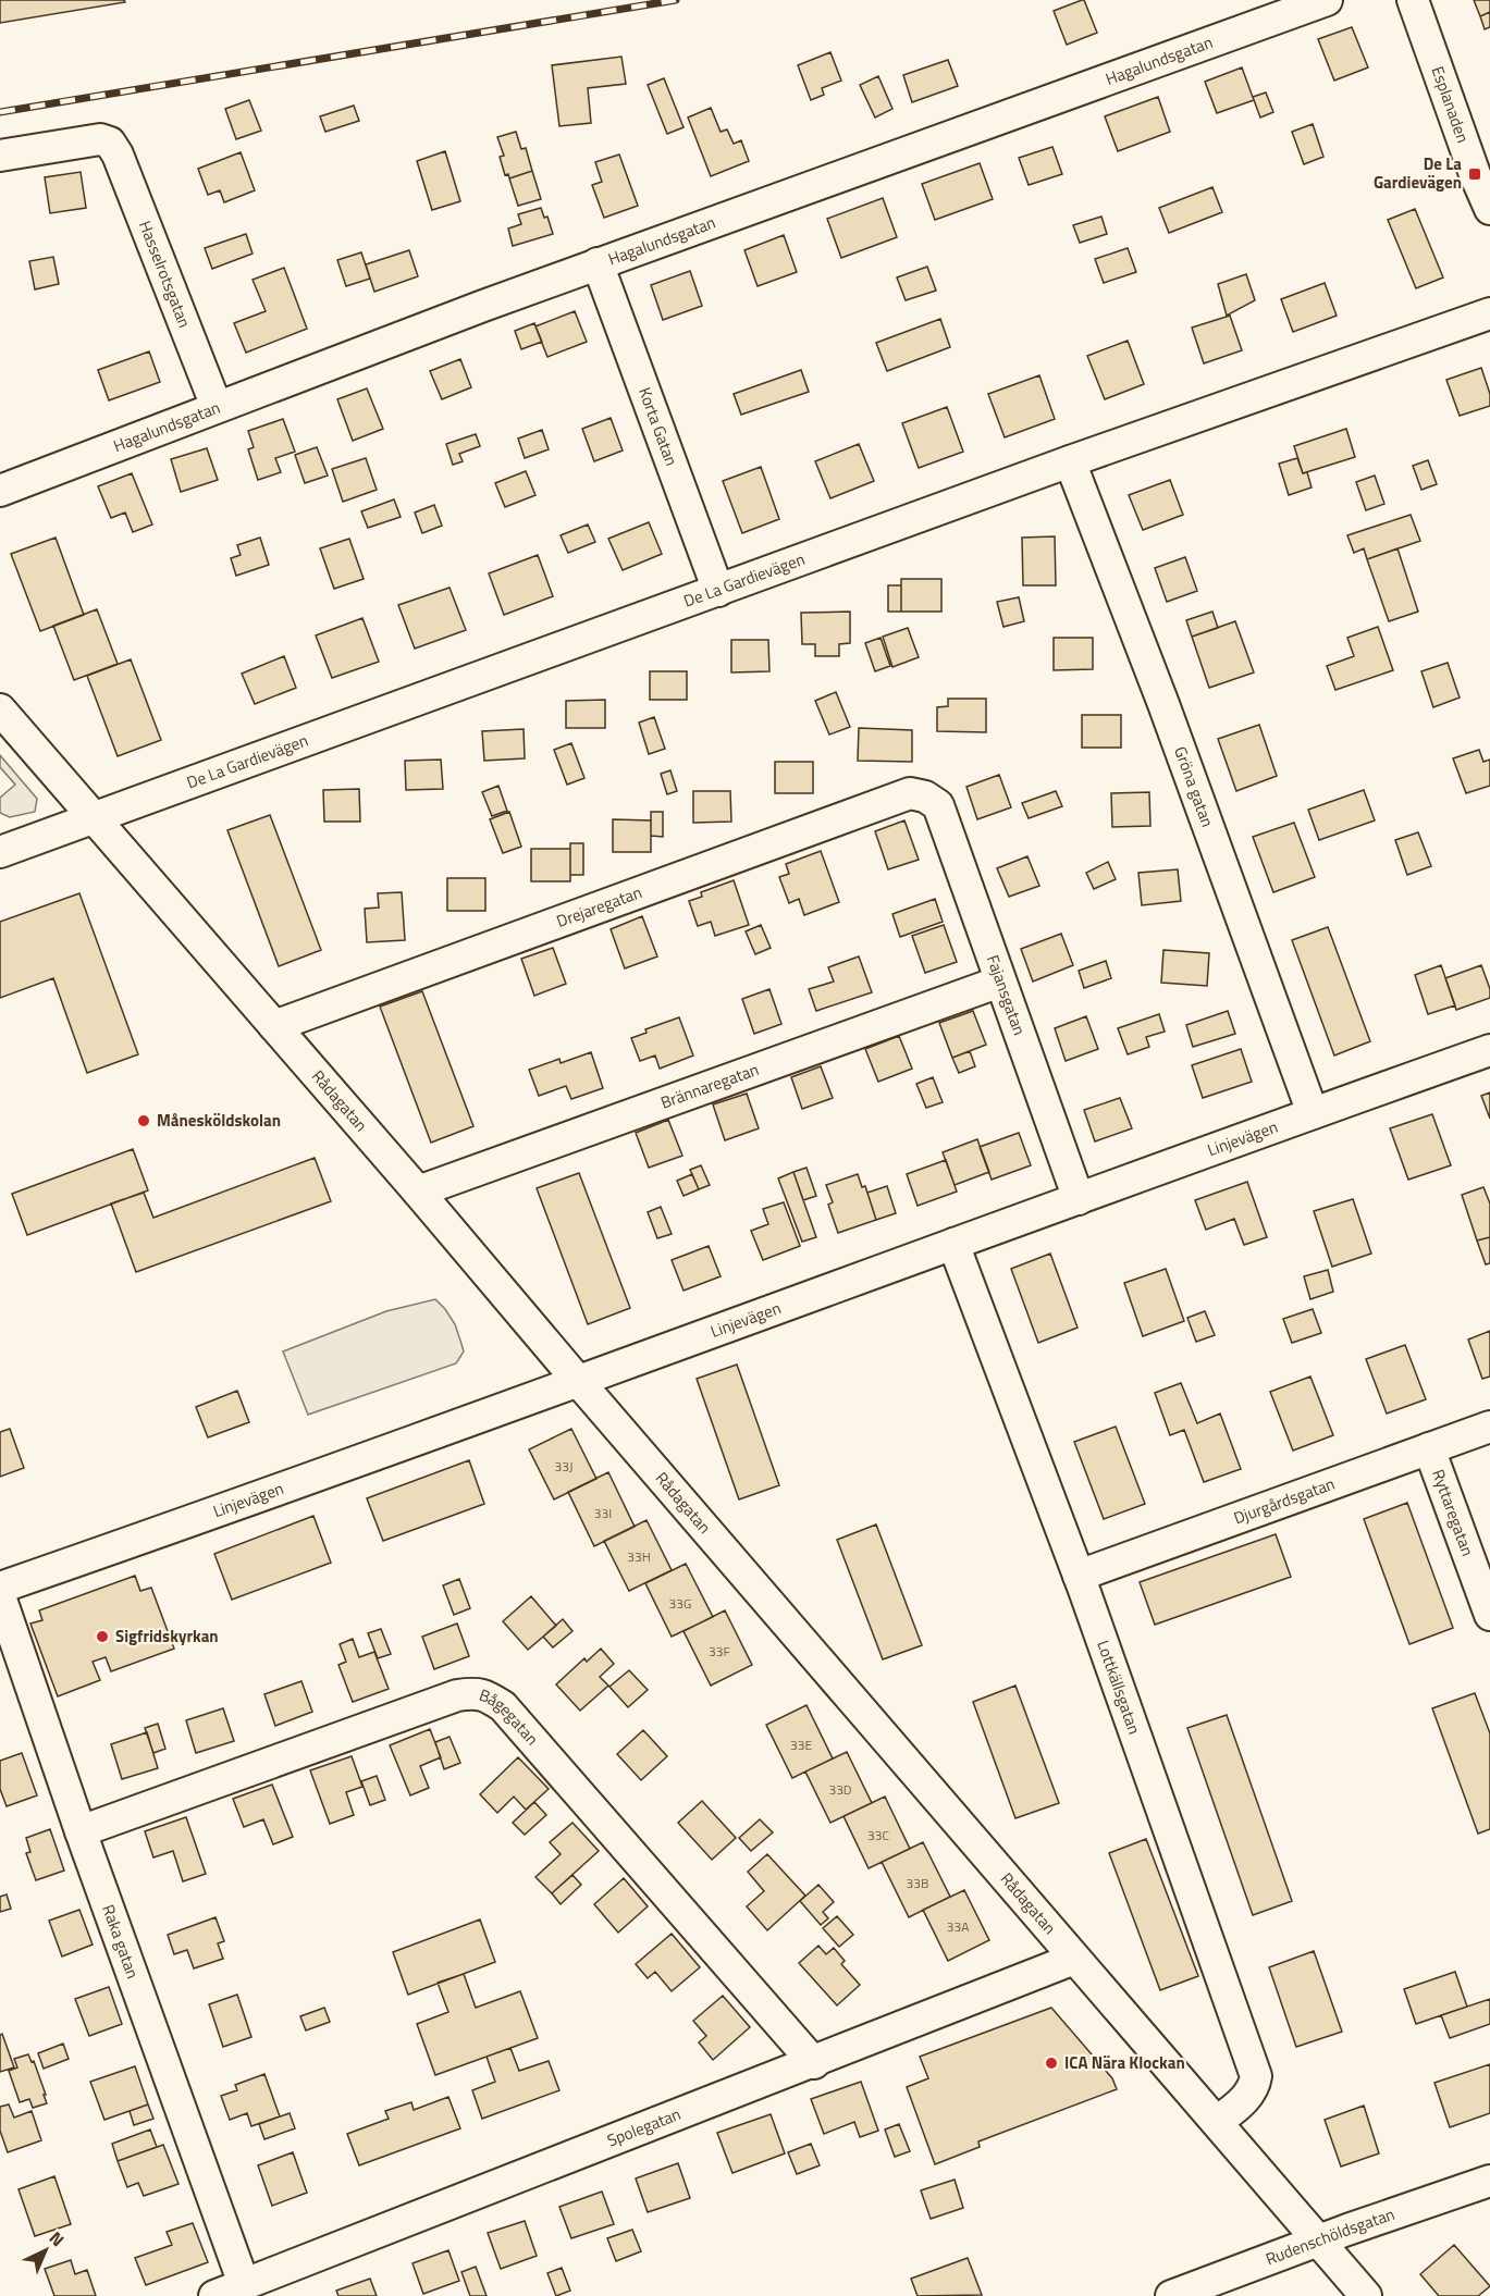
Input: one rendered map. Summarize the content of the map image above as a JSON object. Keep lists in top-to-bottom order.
{
  "streets": {
    "street": [
      "Hagalundsgatan",
      "Esplanaden",
      "Hasselrotsgatan",
      "Korta Gatan",
      "De La Gardievägen",
      "Gröna gatan",
      "Drejaregatan",
      "Fajansgatan",
      "Brännaregatan",
      "Rådagatan",
      "Linjevägen",
      "Djurgårdsgatan",
      "Ryttaregatan",
      "Lottkällsgatan",
      "Bågegatan",
      "Raka gatan",
      "Spolegatan",
      "Rudenschöldsgatan"
    ]
  },
  "crossings": [
    ["Hagalundsgatan", "Hasselrotsgatan"],
    ["Hagalundsgatan", "Korta Gatan"],
    ["Korta Gatan", "De La Gardievägen"],
    ["De La Gardievägen", "Gröna gatan"],
    ["De La Gardievägen", "Rådagatan"],
    ["Gröna gatan", "Linjevägen"],
    ["Drejaregatan", "Fajansgatan"],
    ["Drejaregatan", "Rådagatan"],
    ["Fajansgatan", "Brännaregatan"],
    ["Fajansgatan", "Linjevägen"],
    ["Brännaregatan", "Rådagatan"],
    ["Rådagatan", "Linjevägen"],
    ["Rådagatan", "Lottkällsgatan"],
    ["Rådagatan", "Spolegatan"],
    ["Rådagatan", "Rudenschöldsgatan"],
    ["Linjevägen", "Lottkällsgatan"],
    ["Djurgårdsgatan", "Ryttaregatan"],
    ["Djurgårdsgatan", "Lottkällsgatan"],
    ["Bågegatan", "Raka gatan"],
    ["Bågegatan", "Spolegatan"],
    ["Raka gatan", "Spolegatan"]
  ],
  "places": {
    "transit": ["De La Gardievägen"],
    "other": ["Månesköldskolan", "Sigfridskyrkan", "ICA Nära Klockan"]
  },
  "house_numbers": [
    "33J",
    "33I",
    "33H",
    "33G",
    "33F",
    "33E",
    "33D",
    "33C",
    "33B",
    "33A"
  ],
  "north": "top right"
}
